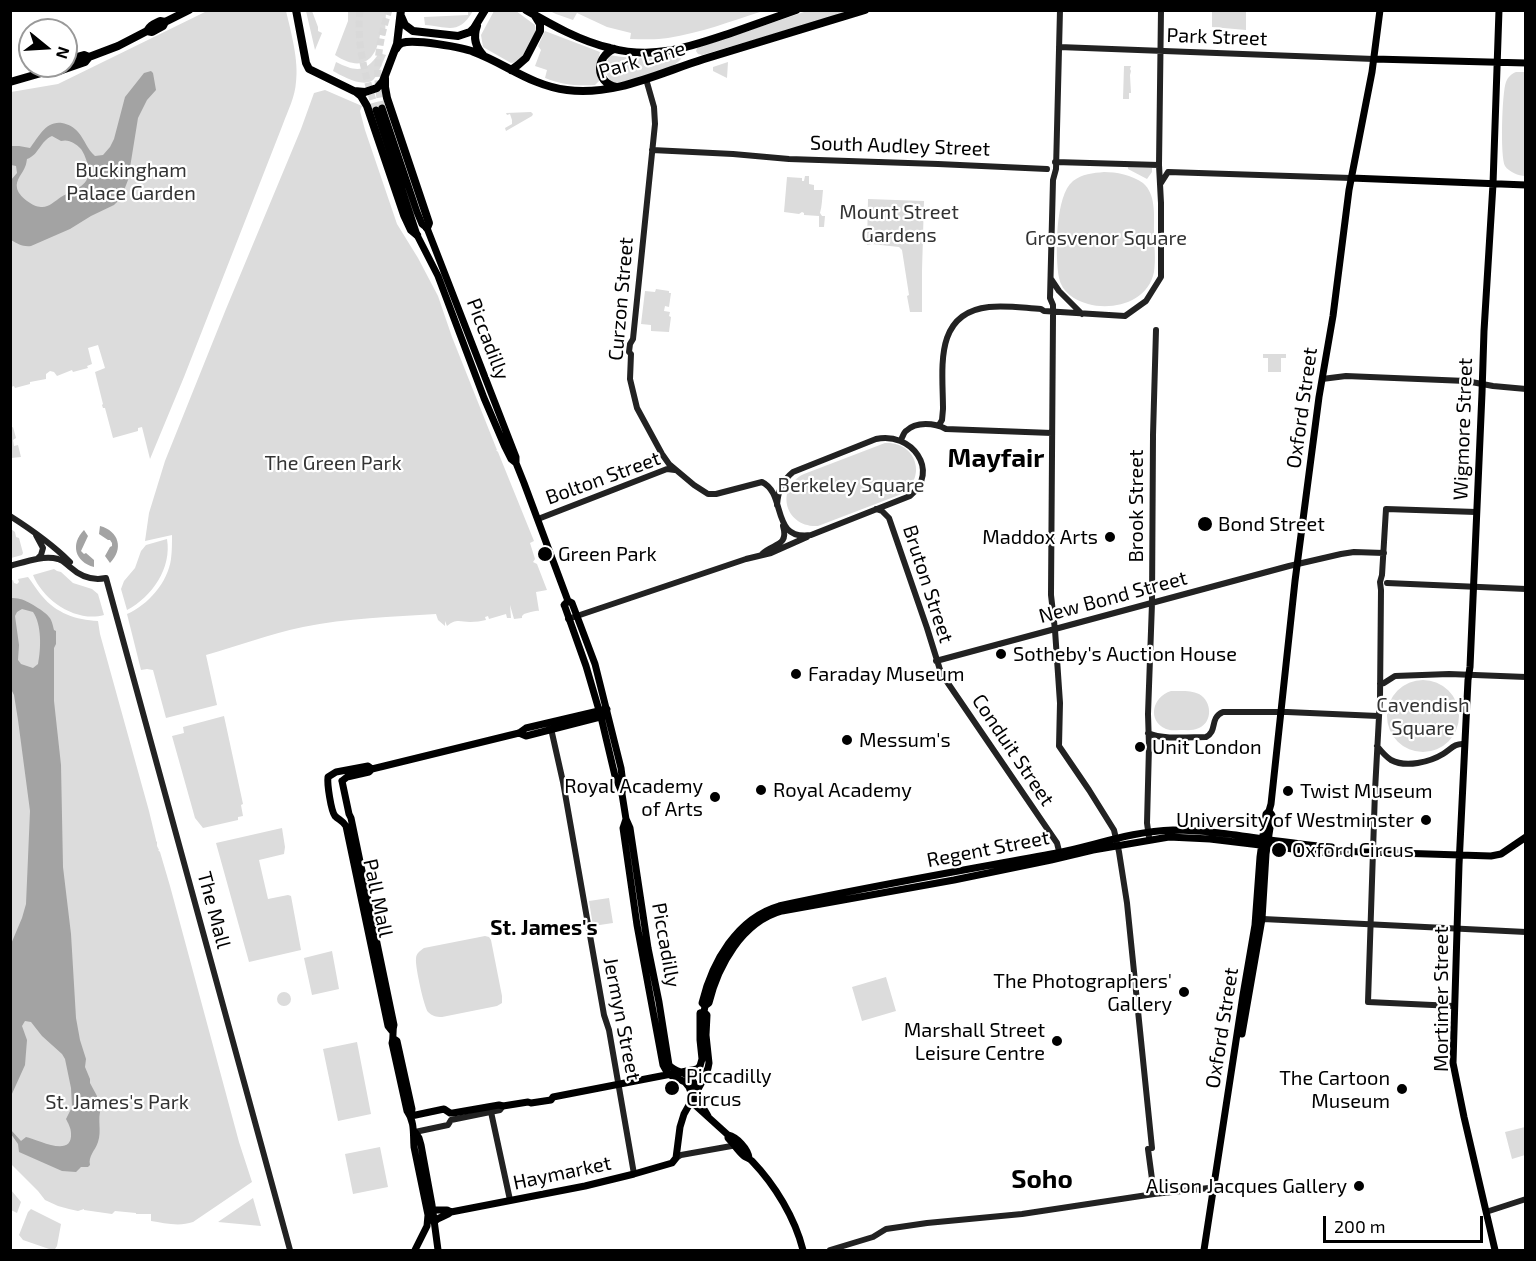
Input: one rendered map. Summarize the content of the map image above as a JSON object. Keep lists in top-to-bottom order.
{
  "streets": {
    "highway": ["Park Lane"],
    "main road": [
      "Piccadilly",
      "Oxford Street",
      "Wigmore Street",
      "Regent Street",
      "Pall Mall",
      "Mortimer Street",
      "Haymarket"
    ],
    "street": [
      "Park Street",
      "South Audley Street",
      "Curzon Street",
      "Bolton Street",
      "Brook Street",
      "Bruton Street",
      "New Bond Street",
      "Conduit Street",
      "The Mall",
      "Jermyn Street"
    ]
  },
  "crossings": [
    ["Park Street", "Oxford Street"],
    ["Park Lane", "Curzon Street"],
    ["South Audley Street", "Curzon Street"],
    ["Curzon Street", "Bolton Street"],
    ["Piccadilly", "Bolton Street"],
    ["Piccadilly", "Regent Street"],
    ["Oxford Street", "New Bond Street"],
    ["Oxford Street", "Regent Street"],
    ["Brook Street", "New Bond Street"],
    ["Brook Street", "Regent Street"],
    ["Bruton Street", "New Bond Street"],
    ["Bruton Street", "Conduit Street"],
    ["New Bond Street", "Conduit Street"],
    ["Conduit Street", "Regent Street"],
    ["Regent Street", "Mortimer Street"],
    ["Regent Street", "Haymarket"],
    ["Pall Mall", "Haymarket"],
    ["Jermyn Street", "Haymarket"]
  ],
  "districts": ["Mayfair", "St. James's", "Soho"],
  "parks": [
    "Buckingham Palace Garden",
    "Mount Street Gardens",
    "Grosvenor Square",
    "The Green Park",
    "Berkeley Square",
    "Cavendish Square",
    "St. James's Park"
  ],
  "places": [
    "Bond Street",
    "Maddox Arts",
    "Green Park",
    "Sotheby's Auction House",
    "Faraday Museum",
    "Messum's",
    "Unit London",
    "Royal Academy",
    "Twist Museum",
    "Royal Academy of Arts",
    "University of Westminster",
    "Oxford Circus",
    "The Photographers' Gallery",
    "Marshall Street Leisure Centre",
    "Piccadilly Circus",
    "The Cartoon Museum",
    "Alison Jacques Gallery"
  ],
  "scale_bar": "200 m",
  "north": "right"
}
